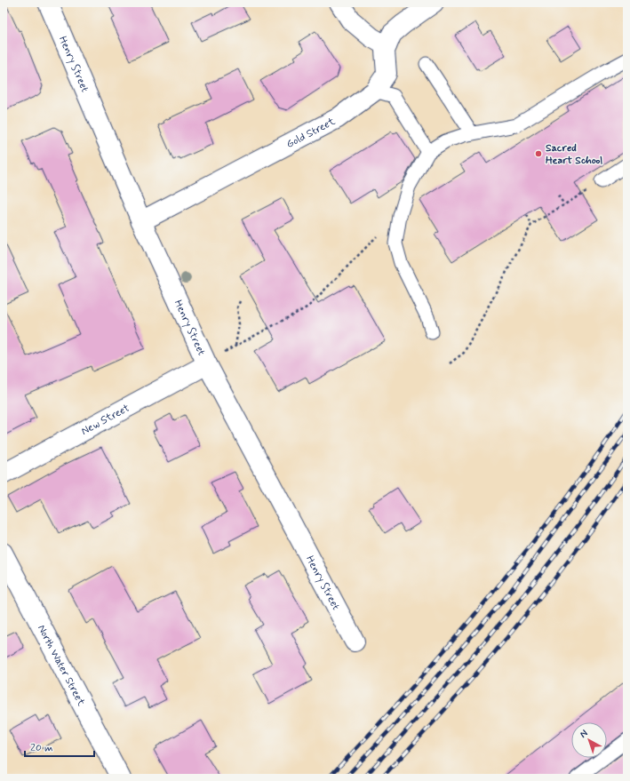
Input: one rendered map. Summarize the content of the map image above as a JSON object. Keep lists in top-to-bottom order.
{
  "streets": {
    "street": [
      "Henry Street",
      "Gold Street",
      "New Street",
      "North Water Street"
    ]
  },
  "crossings": [
    ["Henry Street", "Gold Street"],
    ["Henry Street", "New Street"]
  ],
  "places": ["Sacred Heart School"],
  "scale_bar": "20 m",
  "north": "top left"
}
